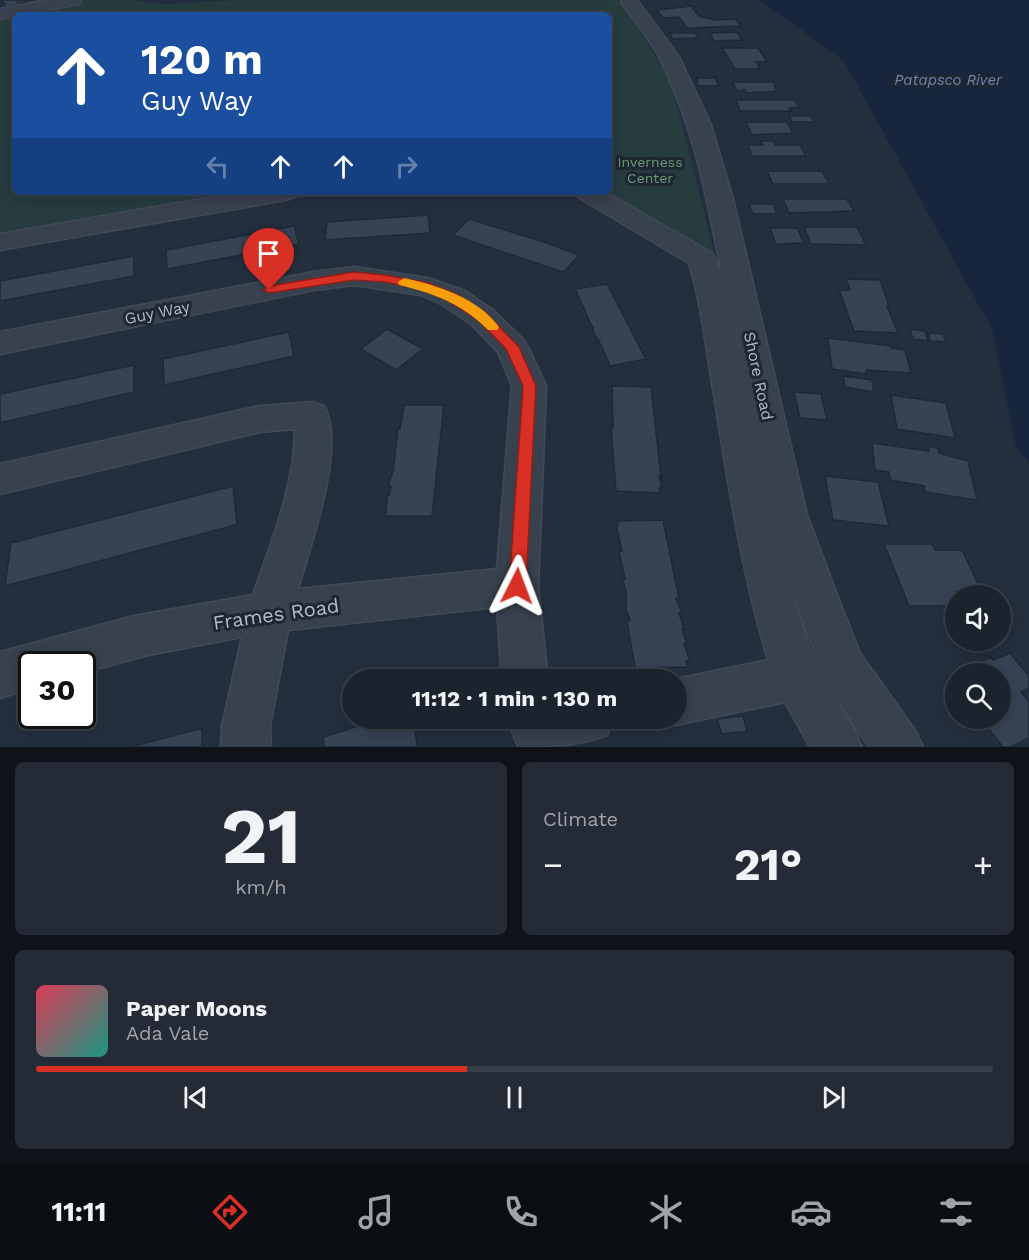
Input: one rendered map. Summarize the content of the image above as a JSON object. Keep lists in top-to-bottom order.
{
  "streets": {
    "street": ["Guy Way", "Shore Road", "Frames Road"]
  },
  "crossings": [
    ["Guy Way", "Frames Road"]
  ],
  "water": ["Patapsco River"],
  "parks": ["Inverness Center"],
  "page": {
    "turn": ["120 m", "Guy Way"],
    "limit": "30",
    "trip": "11:12 · 1 min · 130 m",
    "tile": [
      ["21", "km/h"],
      "Climate"
    ],
    "heat": ["−", "21°", "+"],
    "song": ["Paper Moons", "Ada Vale"],
    "tabs": "11:11"
  }
}
